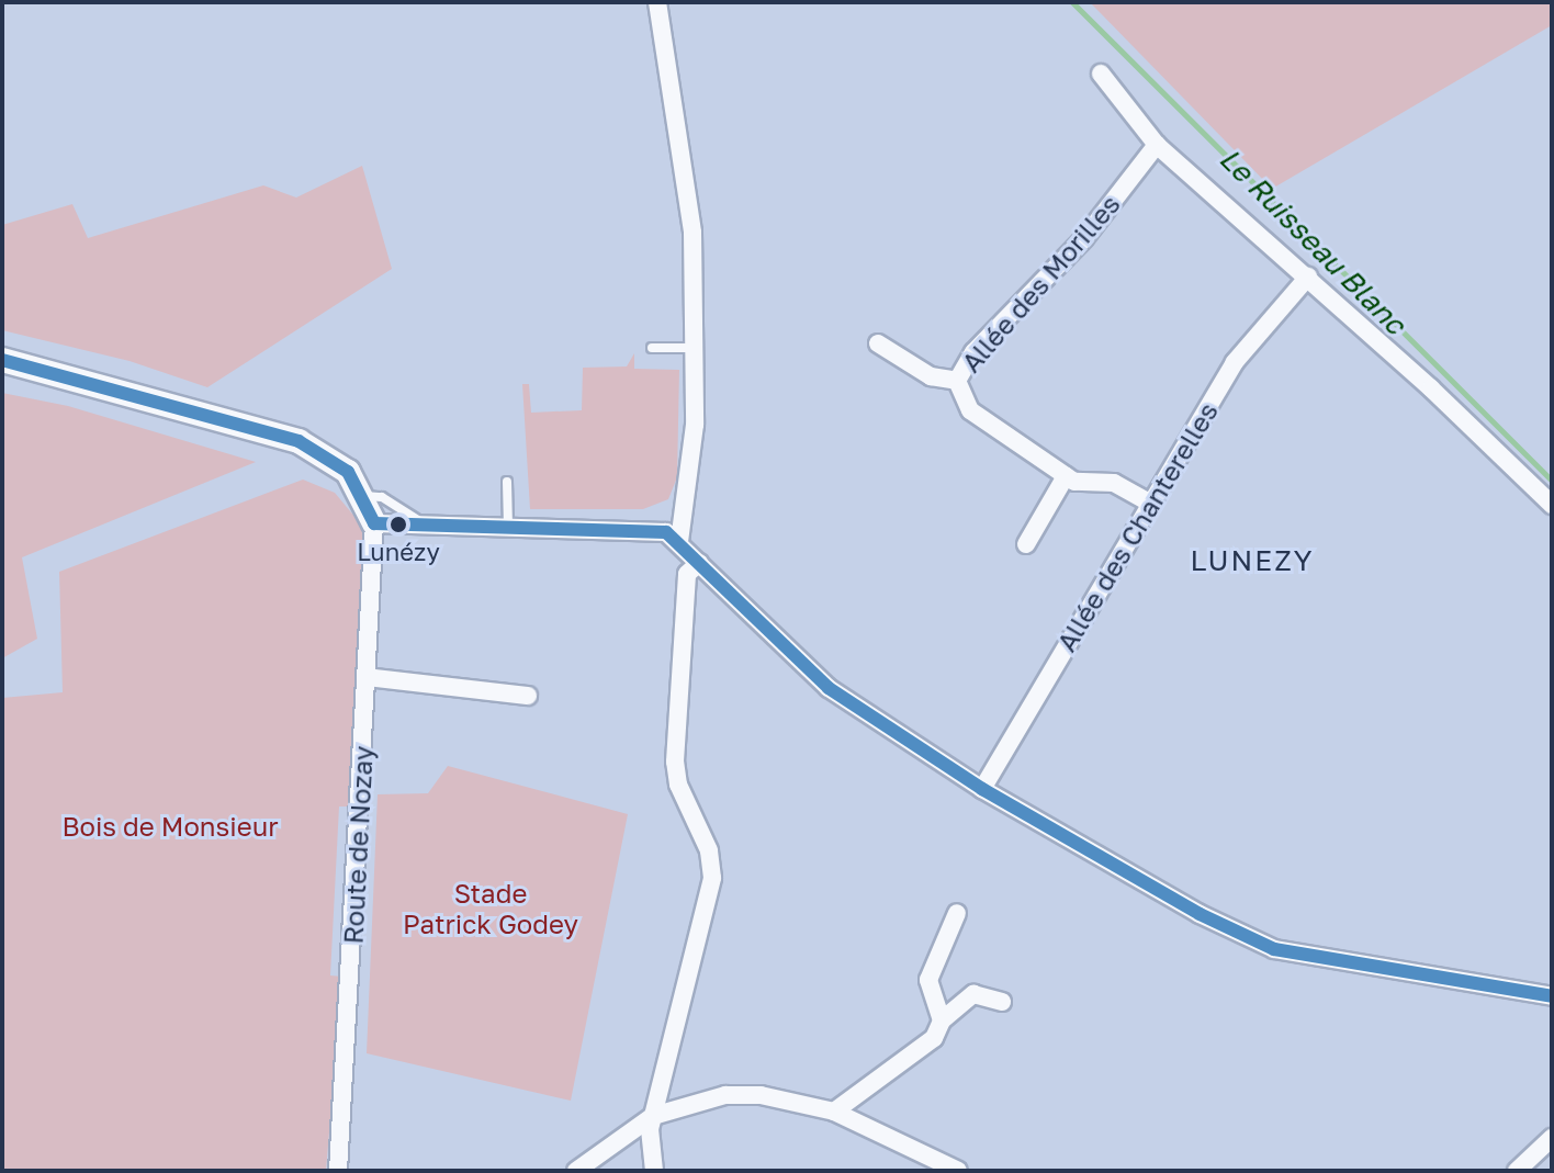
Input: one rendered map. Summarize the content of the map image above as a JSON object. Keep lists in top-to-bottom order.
{
  "streets": {
    "street": ["Allée des Morilles", "Allée des Chanterelles", "Route de Nozay"]
  },
  "crossings": [
    ["Allée des Morilles", "Allée des Chanterelles"]
  ],
  "districts": ["LUNEZY"],
  "water": ["Le Ruisseau Blanc"],
  "parks": ["Bois de Monsieur", "Stade Patrick Godey"],
  "places": ["Lunézy"]
}
